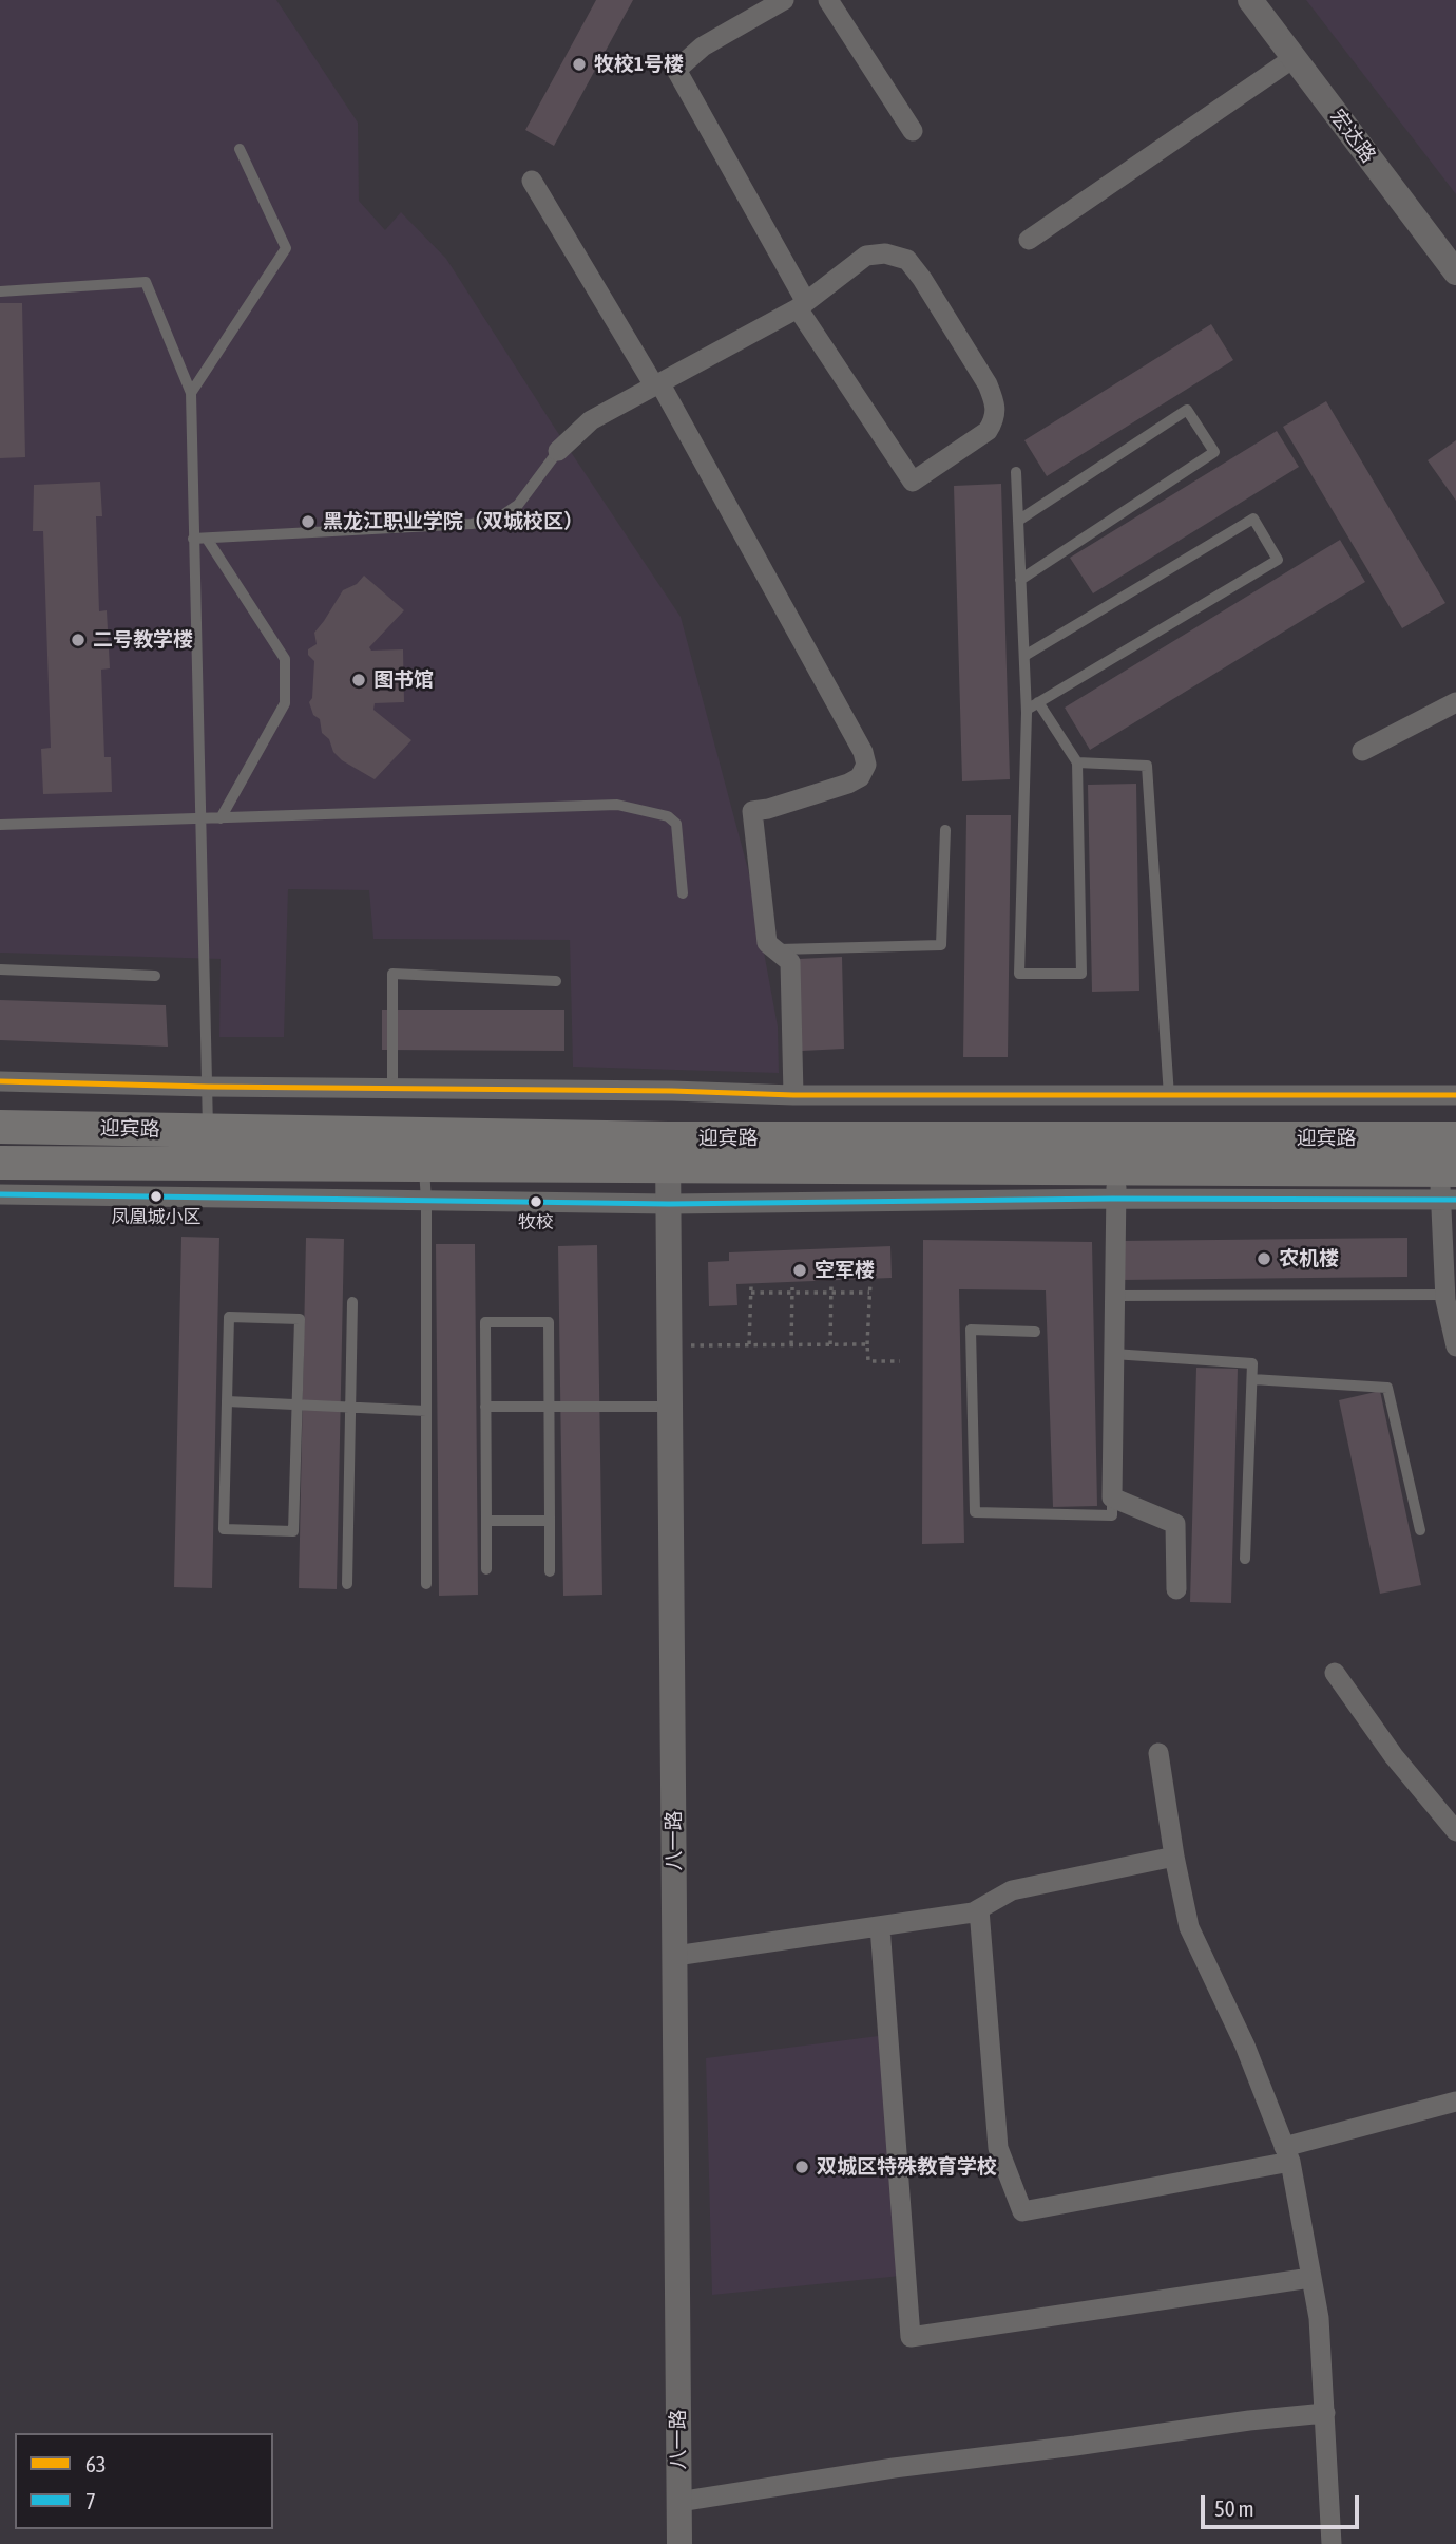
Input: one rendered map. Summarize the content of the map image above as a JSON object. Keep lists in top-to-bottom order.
{
  "streets": {
    "main road": ["迎宾路"],
    "street": ["宏达路", "八一路"]
  },
  "crossings": [
    ["迎宾路", "八一路"]
  ],
  "places": [
    "牧校1号楼",
    "黑龙江职业学院（双城校区）",
    "二号教学楼",
    "图书馆",
    "凤凰城小区",
    "牧校",
    "农机楼",
    "空军楼",
    "双城区特殊教育学校"
  ],
  "lines": ["transit line 63", "transit line 7"],
  "legend": ["63", "7"],
  "scale_bar": "50 m"
}
